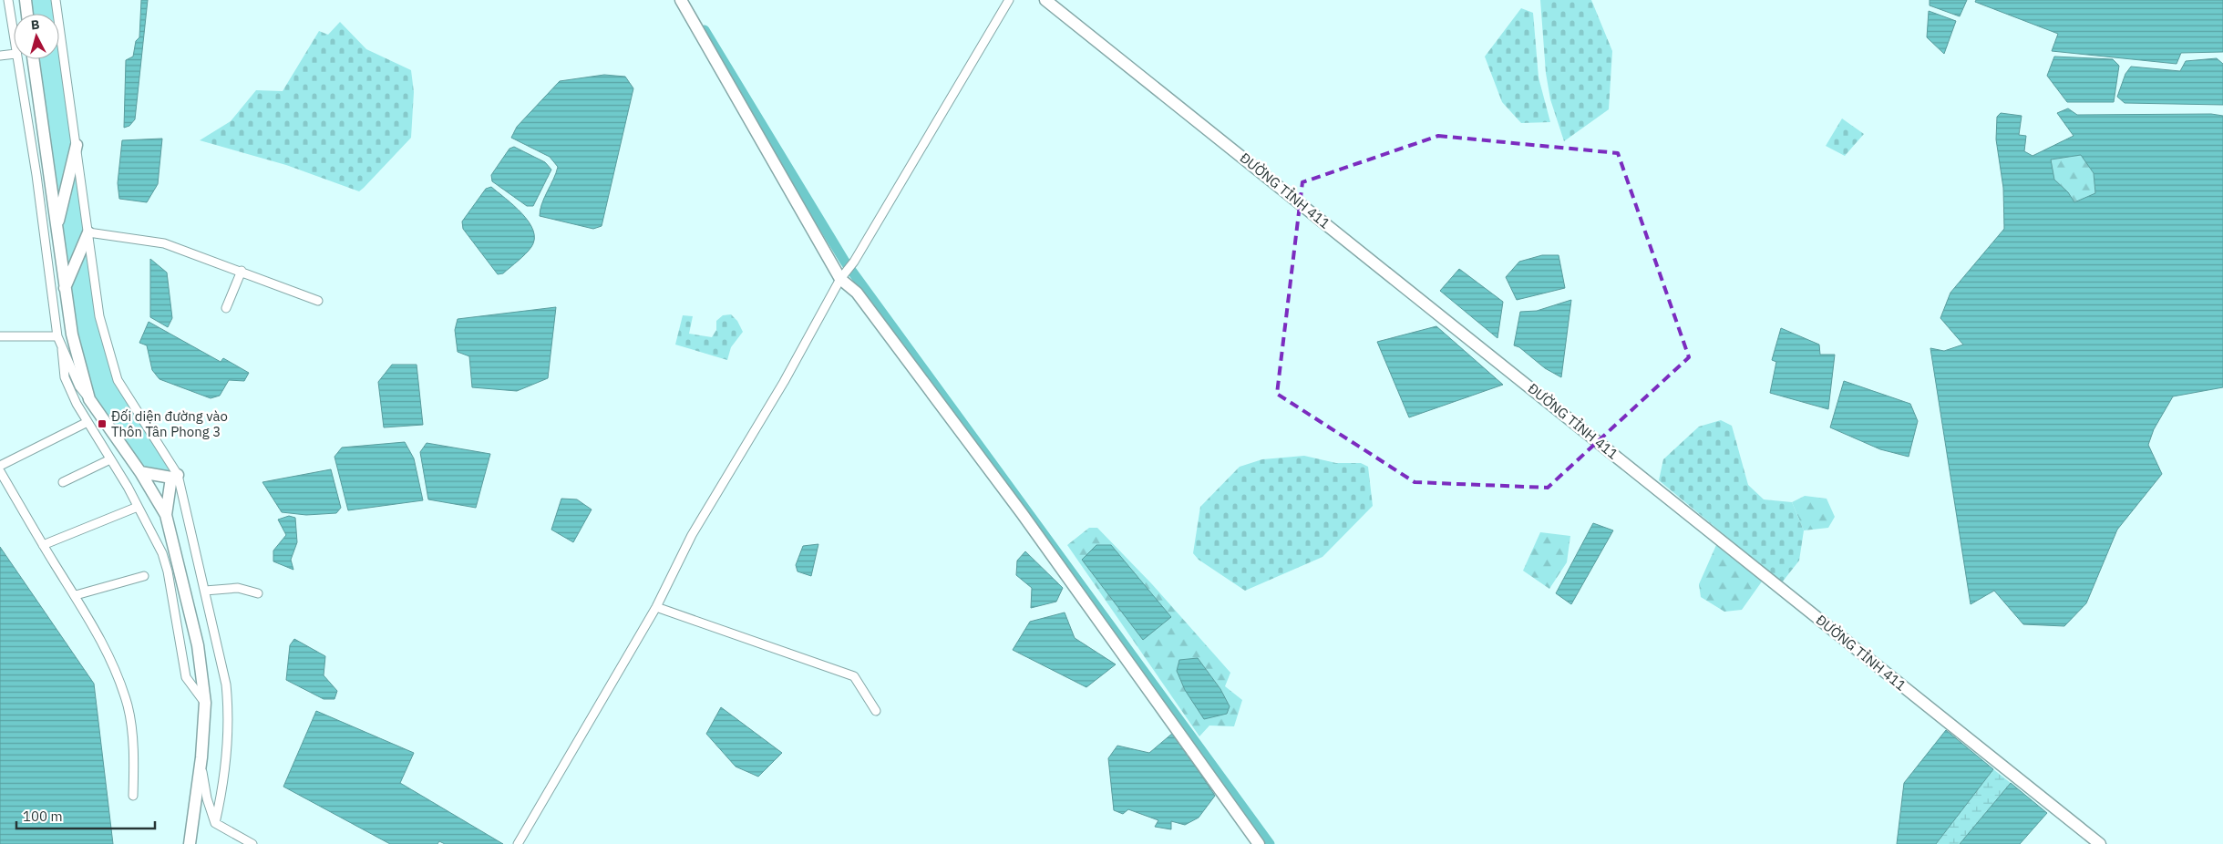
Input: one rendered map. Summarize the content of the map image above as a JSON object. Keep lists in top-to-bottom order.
{
  "streets": {
    "main road": ["ĐƯỜNG TỈNH 411"]
  },
  "places": {
    "transit": ["Đối diện đường vào Thôn Tân Phong 3"]
  },
  "scale_bar": "100 m",
  "north": "top"
}
